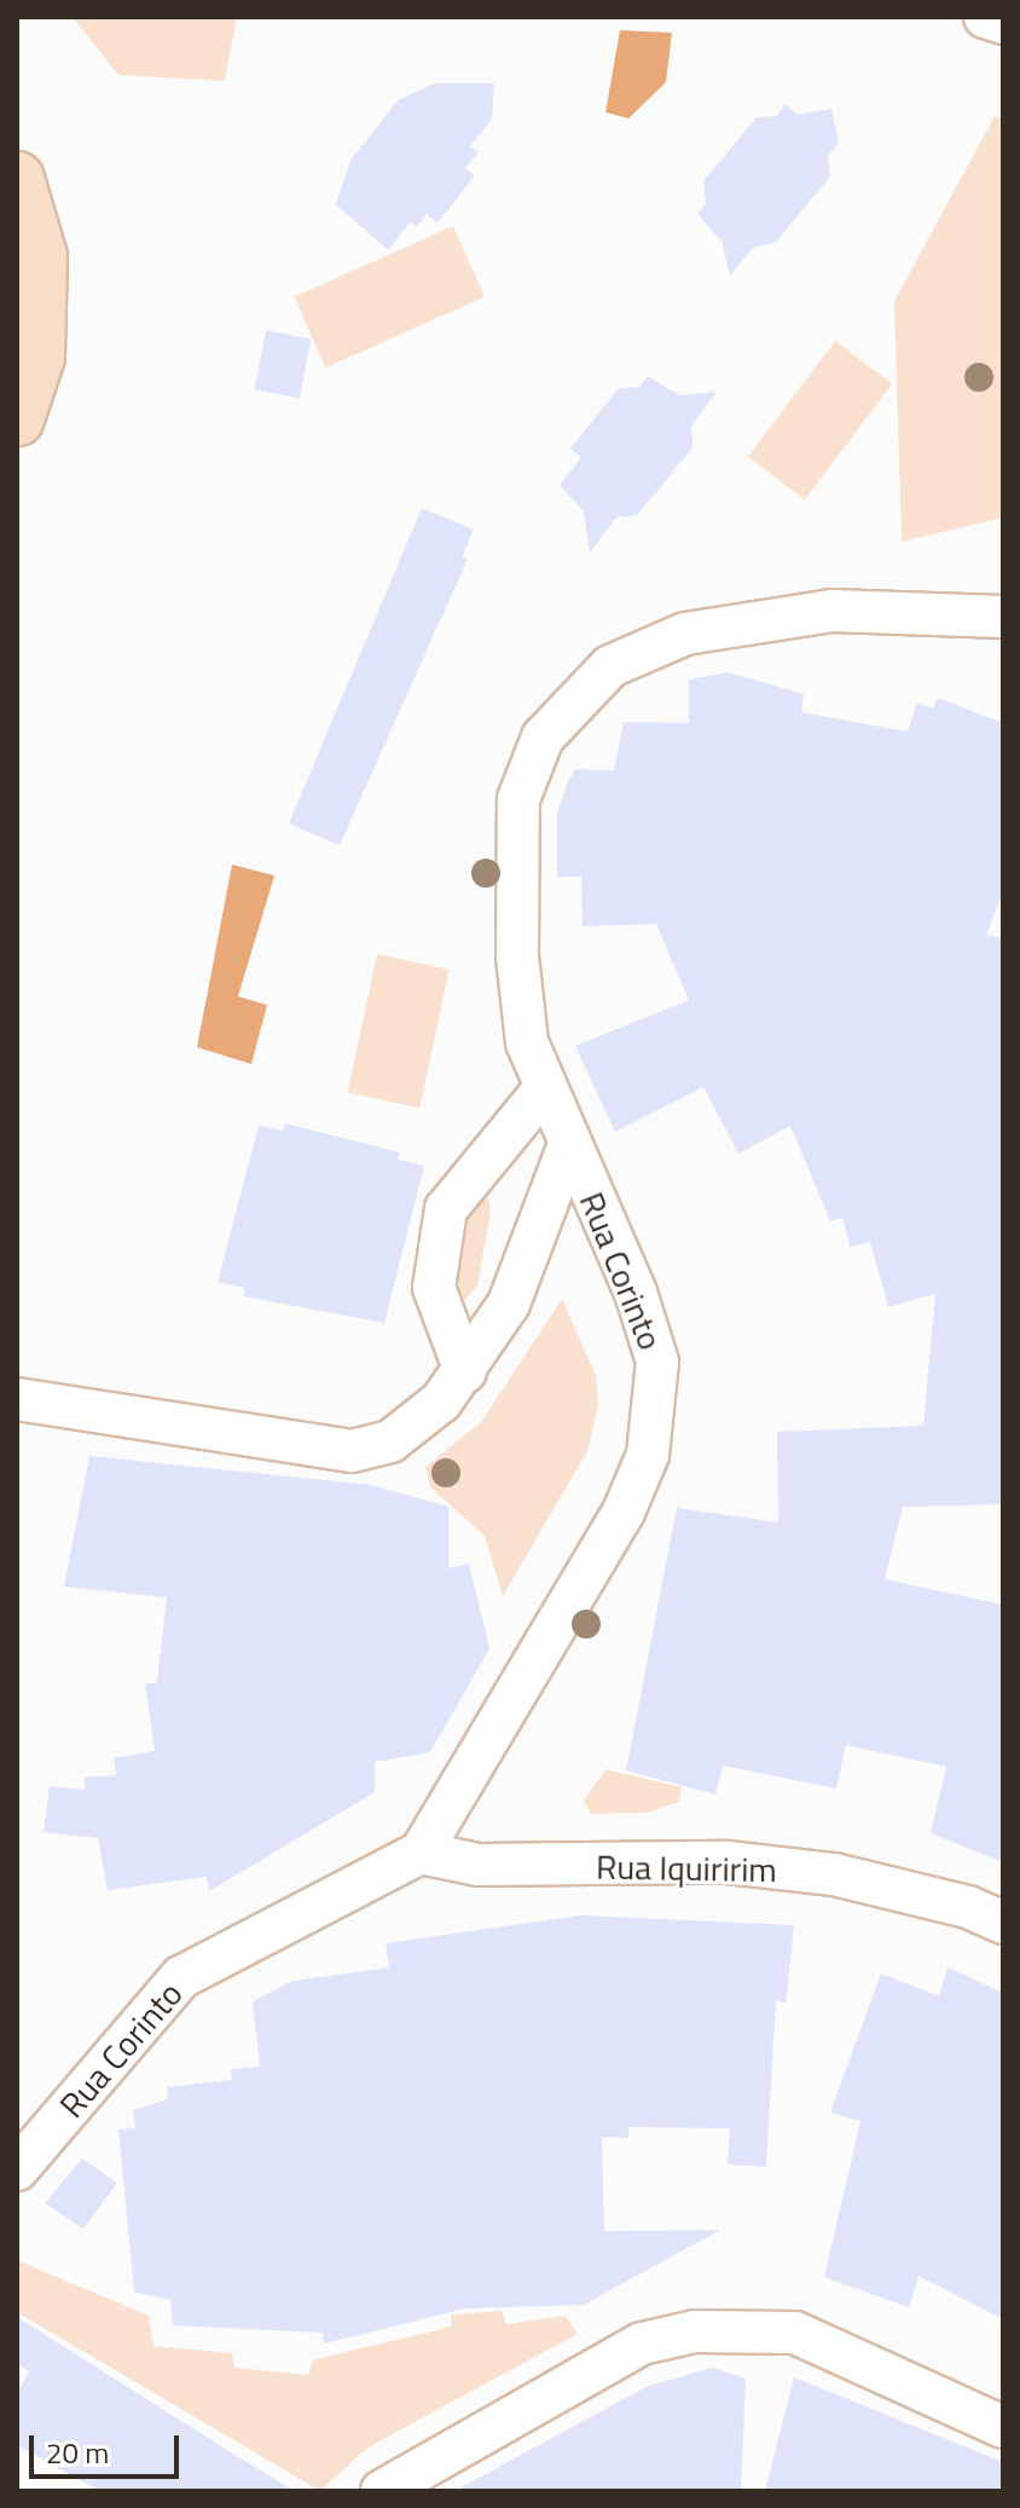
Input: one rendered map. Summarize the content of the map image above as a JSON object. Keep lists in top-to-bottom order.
{
  "streets": {
    "street": ["Rua Corinto", "Rua Iquiririm"]
  },
  "crossings": [
    ["Rua Corinto", "Rua Iquiririm"]
  ],
  "scale_bar": "20 m"
}
